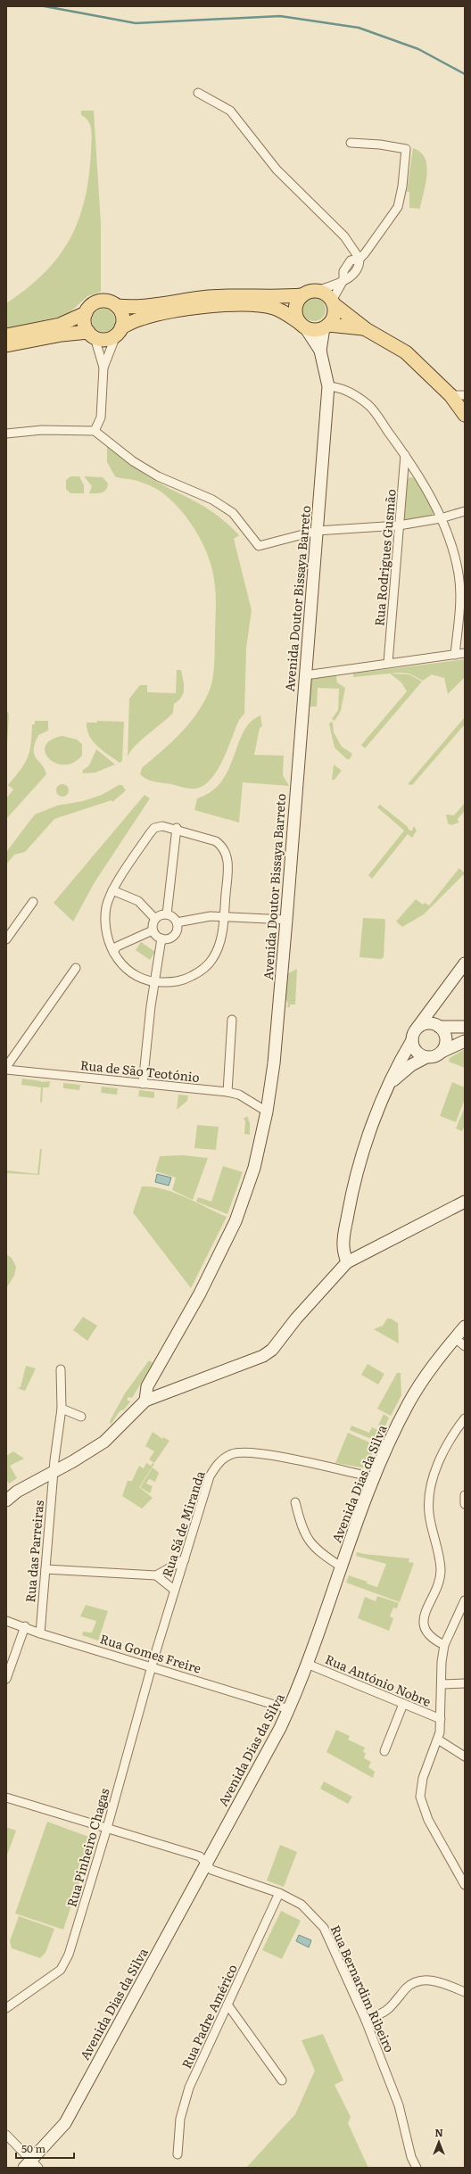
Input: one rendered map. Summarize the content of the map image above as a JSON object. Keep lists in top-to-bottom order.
{
  "streets": {
    "street": [
      "Rua Rodrigues Gusmão",
      "Avenida Doutor Bissaya Barreto",
      "Rua de São Teotónio",
      "Avenida Dias da Silva",
      "Rua Sá de Miranda",
      "Rua das Parreiras",
      "Rua Gomes Freire",
      "Rua António Nobre",
      "Rua Pinheiro Chagas",
      "Rua Bernardim Ribeiro",
      "Rua Padre Américo"
    ]
  },
  "crossings": [
    ["Avenida Doutor Bissaya Barreto", "Rua de São Teotónio"],
    ["Avenida Dias da Silva", "Rua Sá de Miranda"],
    ["Avenida Dias da Silva", "Rua Gomes Freire"],
    ["Avenida Dias da Silva", "Rua António Nobre"],
    ["Avenida Dias da Silva", "Rua Bernardim Ribeiro"],
    ["Rua Sá de Miranda", "Rua Gomes Freire"],
    ["Rua Sá de Miranda", "Rua Pinheiro Chagas"],
    ["Rua das Parreiras", "Rua Gomes Freire"],
    ["Rua Gomes Freire", "Rua Pinheiro Chagas"],
    ["Rua Pinheiro Chagas", "Rua Bernardim Ribeiro"],
    ["Rua Bernardim Ribeiro", "Rua Padre Américo"]
  ],
  "scale_bar": "50 m",
  "north": "top"
}
